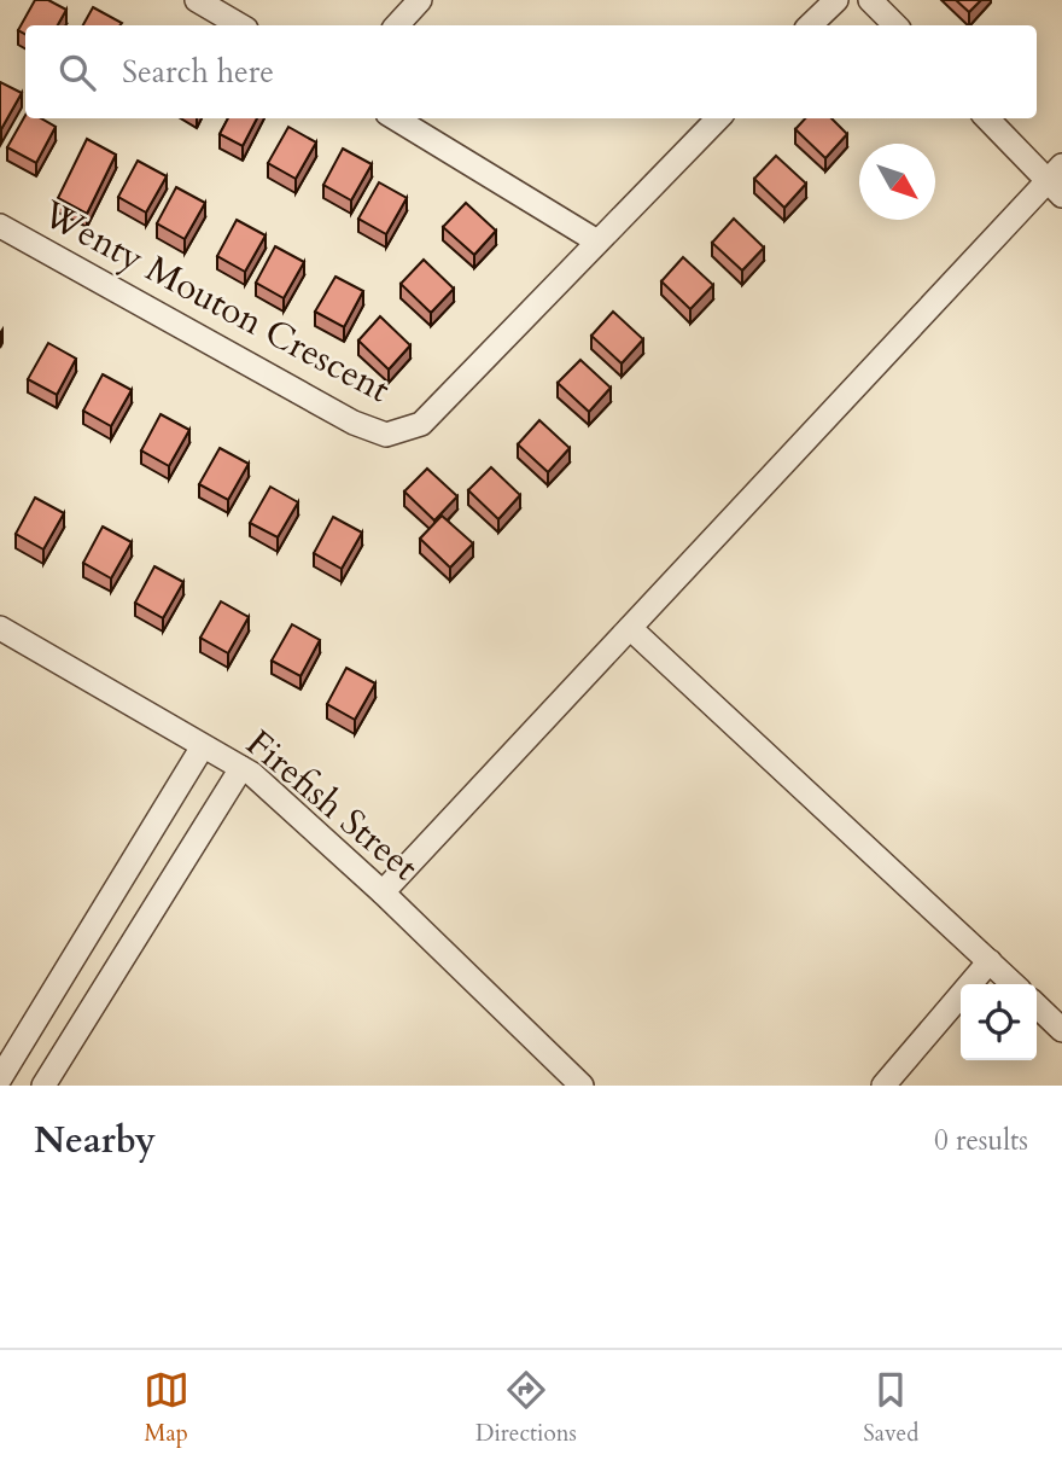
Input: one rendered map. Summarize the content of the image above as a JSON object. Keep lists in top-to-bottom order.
{
  "streets": {
    "street": ["Wenty Mouton Crescent", "Firefish Street"]
  },
  "north": "bottom right",
  "page": {
    "search": "Search here",
    "heading": ["Nearby", "0 results"],
    "nav": ["Map", "Directions", "Saved"]
  }
}
